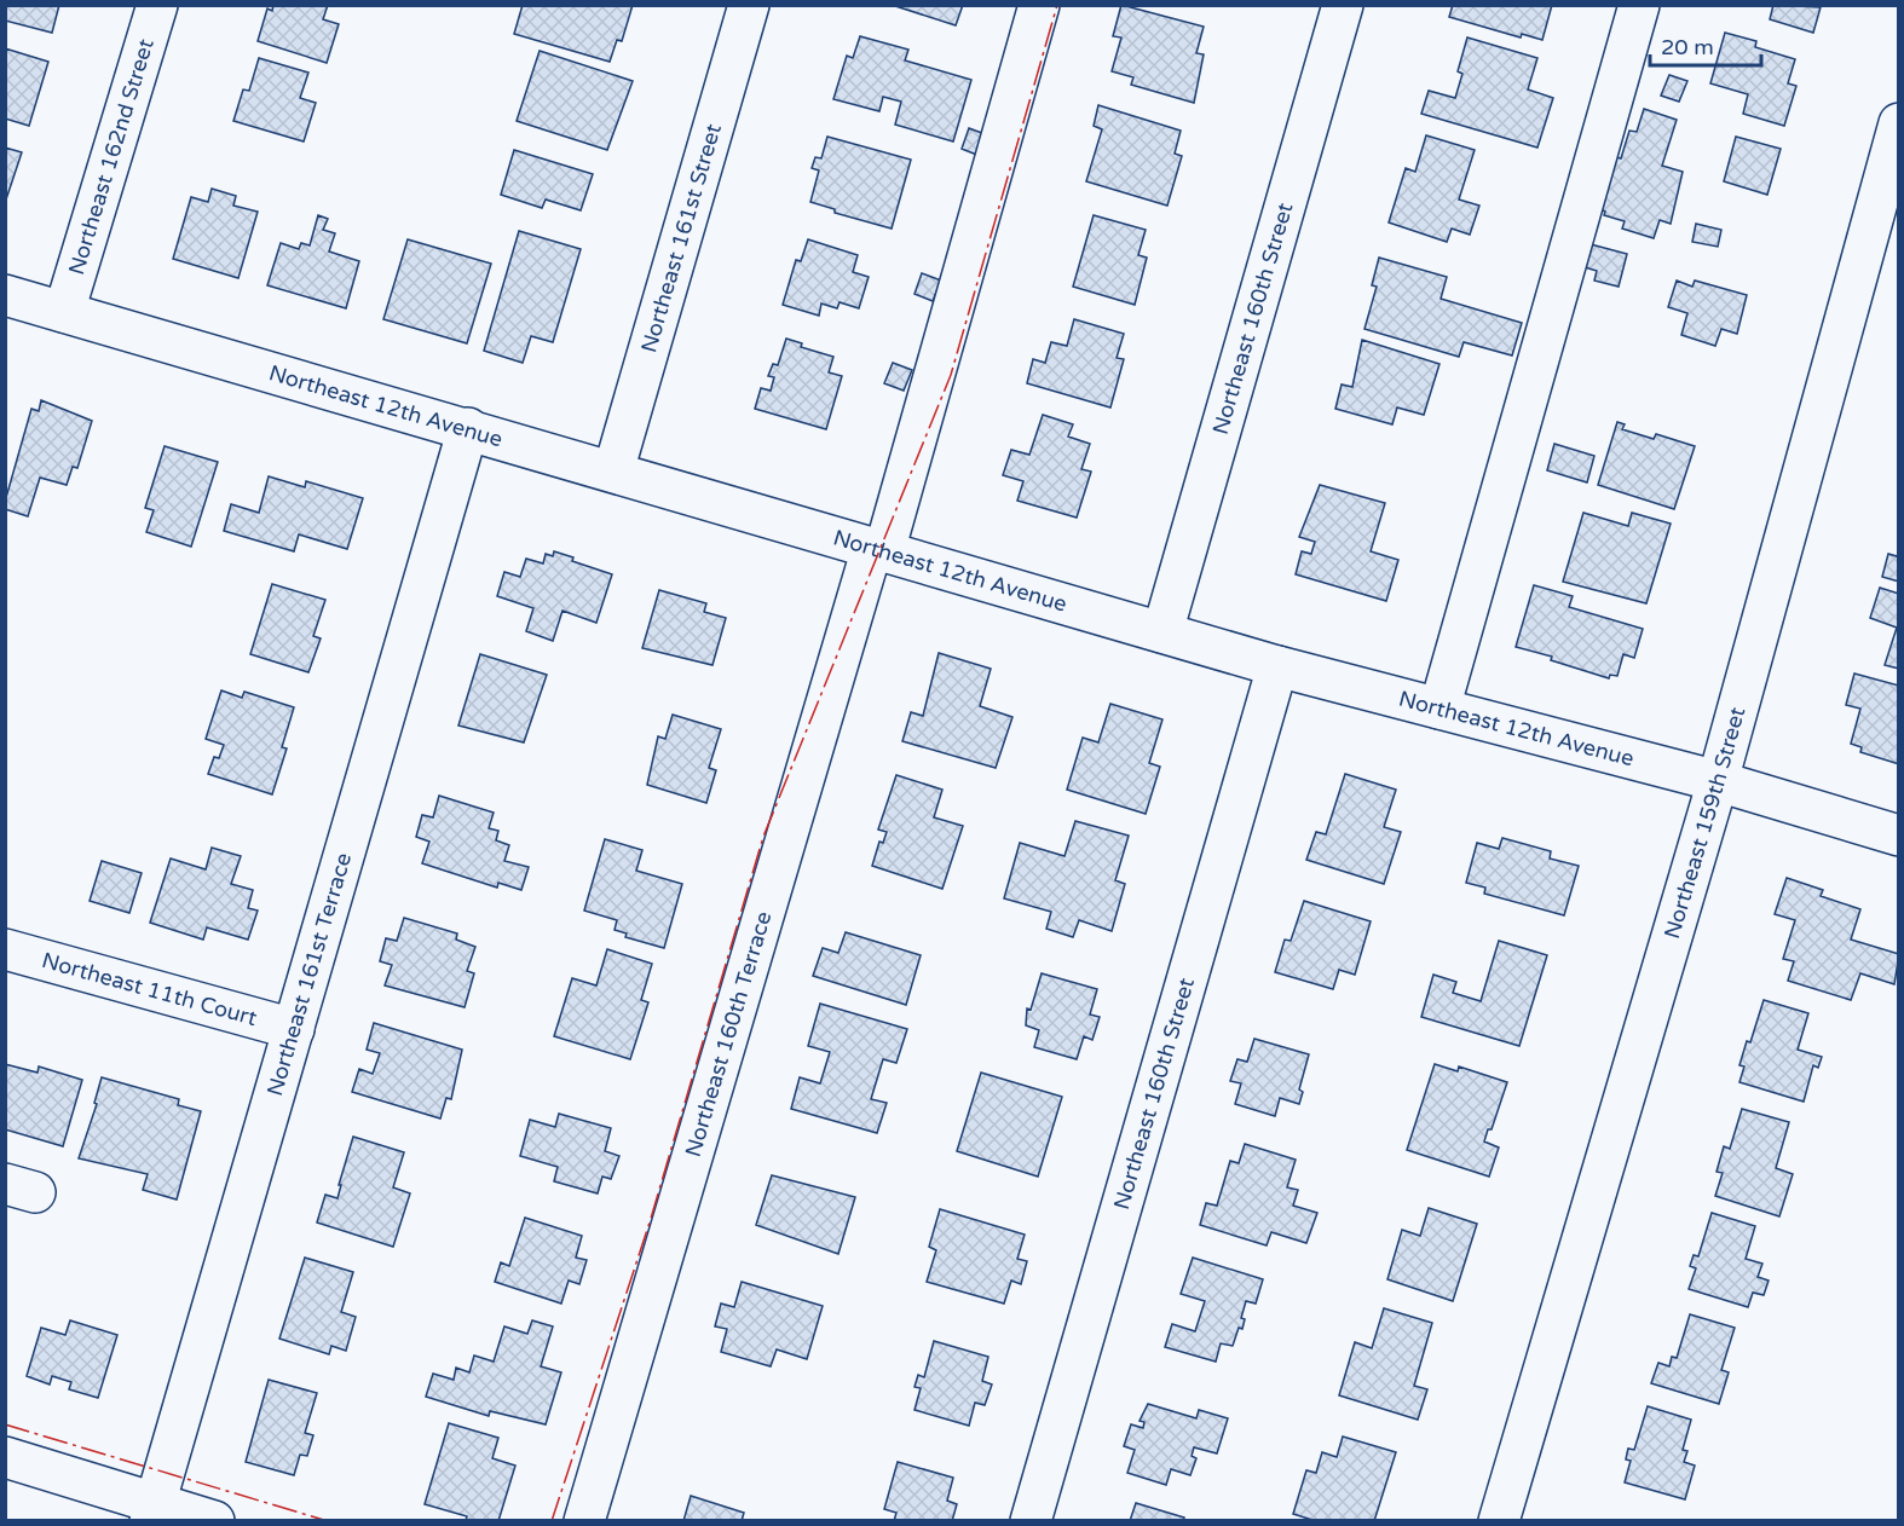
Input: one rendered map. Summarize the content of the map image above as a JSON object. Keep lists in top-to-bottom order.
{
  "streets": {
    "street": [
      "Northeast 162nd Street",
      "Northeast 161st Street",
      "Northeast 160th Street",
      "Northeast 12th Avenue",
      "Northeast 159th Street",
      "Northeast 161st Terrace",
      "Northeast 11th Court",
      "Northeast 160th Terrace"
    ]
  },
  "crossings": [
    ["Northeast 162nd Street", "Northeast 12th Avenue"],
    ["Northeast 161st Street", "Northeast 12th Avenue"],
    ["Northeast 160th Street", "Northeast 12th Avenue"],
    ["Northeast 12th Avenue", "Northeast 159th Street"],
    ["Northeast 12th Avenue", "Northeast 161st Terrace"],
    ["Northeast 12th Avenue", "Northeast 160th Terrace"],
    ["Northeast 161st Terrace", "Northeast 11th Court"]
  ],
  "scale_bar": "20 m"
}
